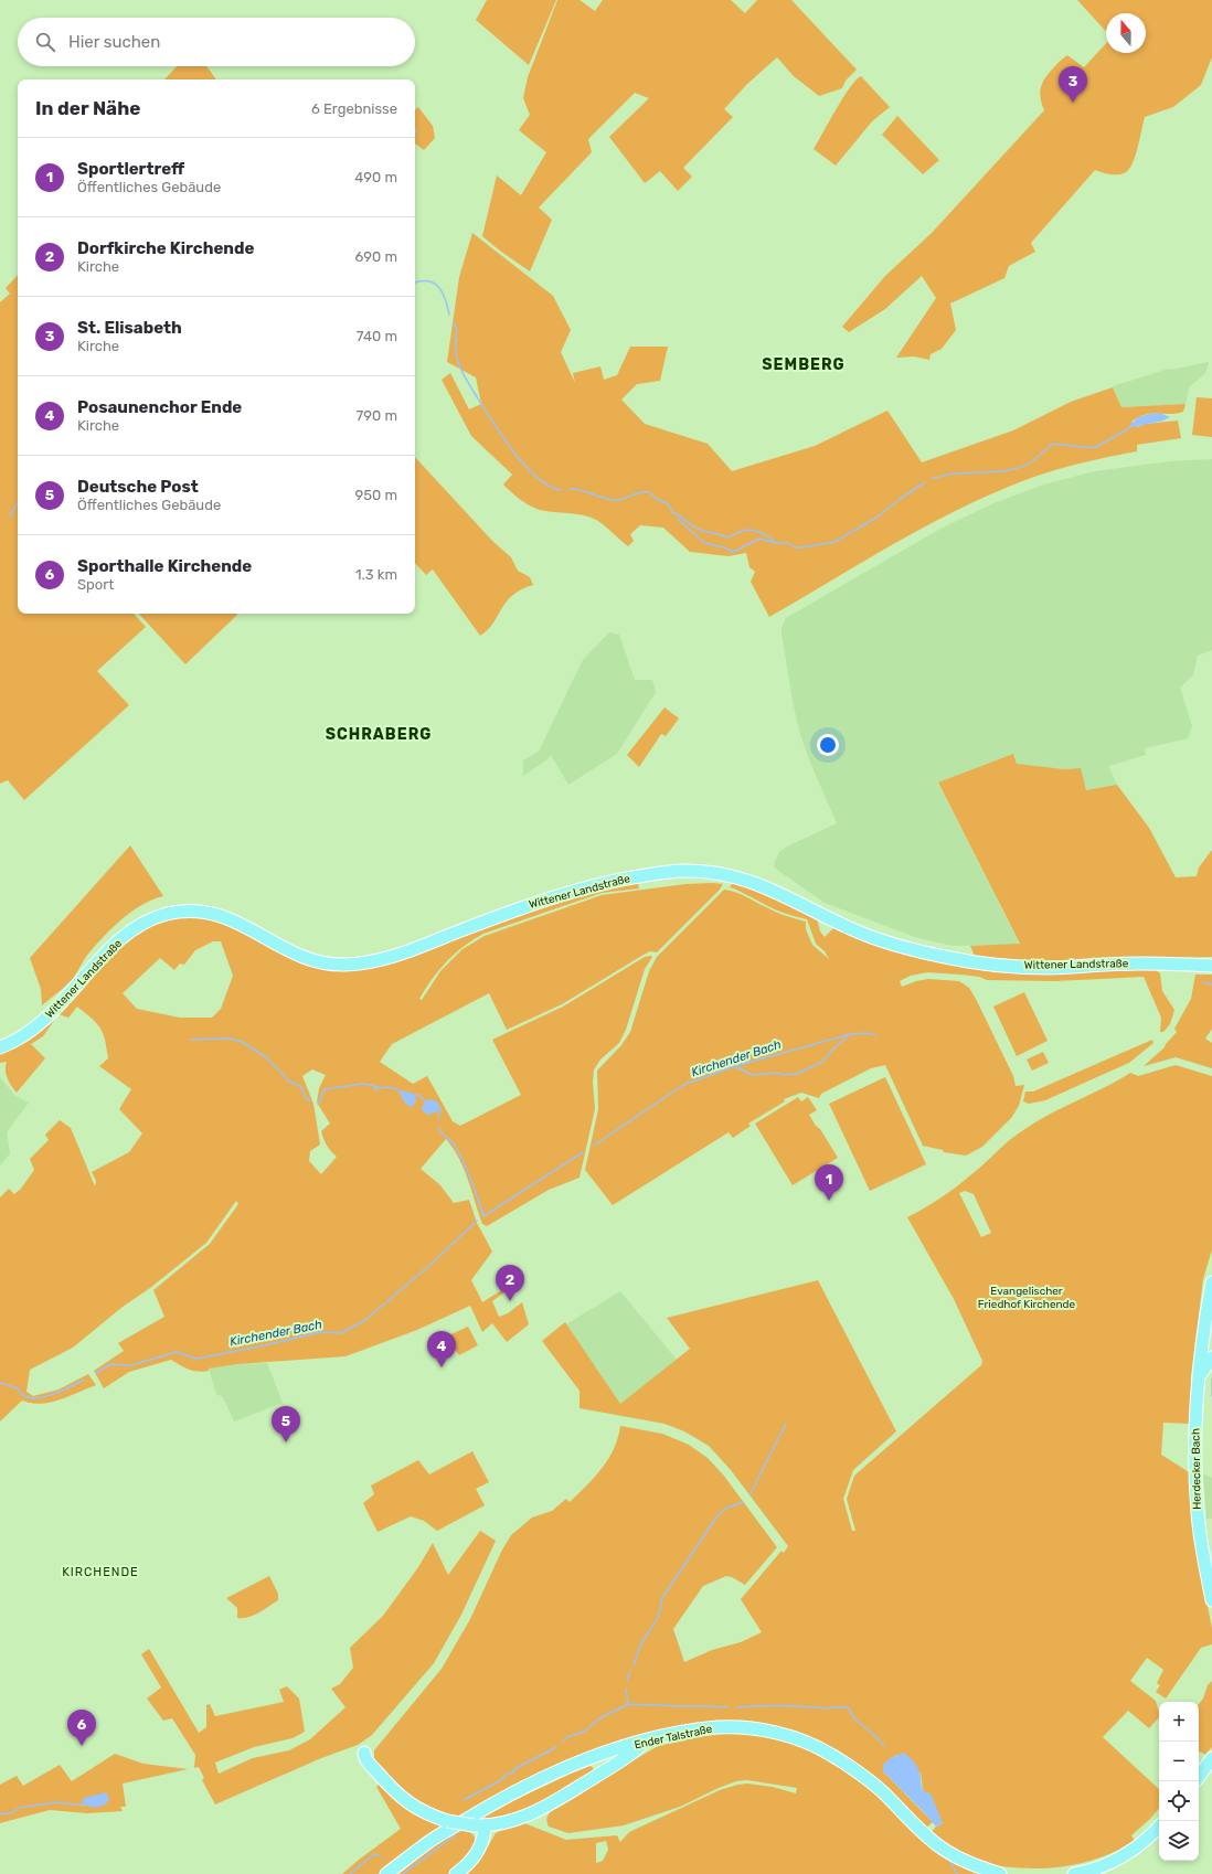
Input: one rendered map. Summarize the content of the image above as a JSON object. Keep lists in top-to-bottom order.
{
  "streets": {
    "main road": ["Wittener Landstraße", "Herdecker Bach", "Ender Talstraße"]
  },
  "districts": ["SEMBERG", "SCHRABERG", "KIRCHENDE"],
  "water": ["Kirchender Bach"],
  "parks": ["Evangelischer Friedhof Kirchende"],
  "north": "top",
  "page": {
    "search": "Hier suchen",
    "pins": [
      "3",
      "1",
      "2",
      "4",
      "5",
      "6"
    ],
    "heading": ["In der Nähe", "6 Ergebnisse"],
    "list": [
      {
        "mark": "1",
        "name": "Sportlertreff",
        "note": "Öffentliches Gebäude",
        "value": "490 m"
      },
      {
        "mark": "2",
        "name": "Dorfkirche Kirchende",
        "note": "Kirche",
        "value": "690 m"
      },
      {
        "mark": "3",
        "name": "St. Elisabeth",
        "note": "Kirche",
        "value": "740 m"
      },
      {
        "mark": "4",
        "name": "Posaunenchor Ende",
        "note": "Kirche",
        "value": "790 m"
      },
      {
        "mark": "5",
        "name": "Deutsche Post",
        "note": "Öffentliches Gebäude",
        "value": "950 m"
      },
      {
        "mark": "6",
        "name": "Sporthalle Kirchende",
        "note": "Sport",
        "value": "1.3 km"
      }
    ],
    "map_buttons": ["+", "−"]
  }
}
